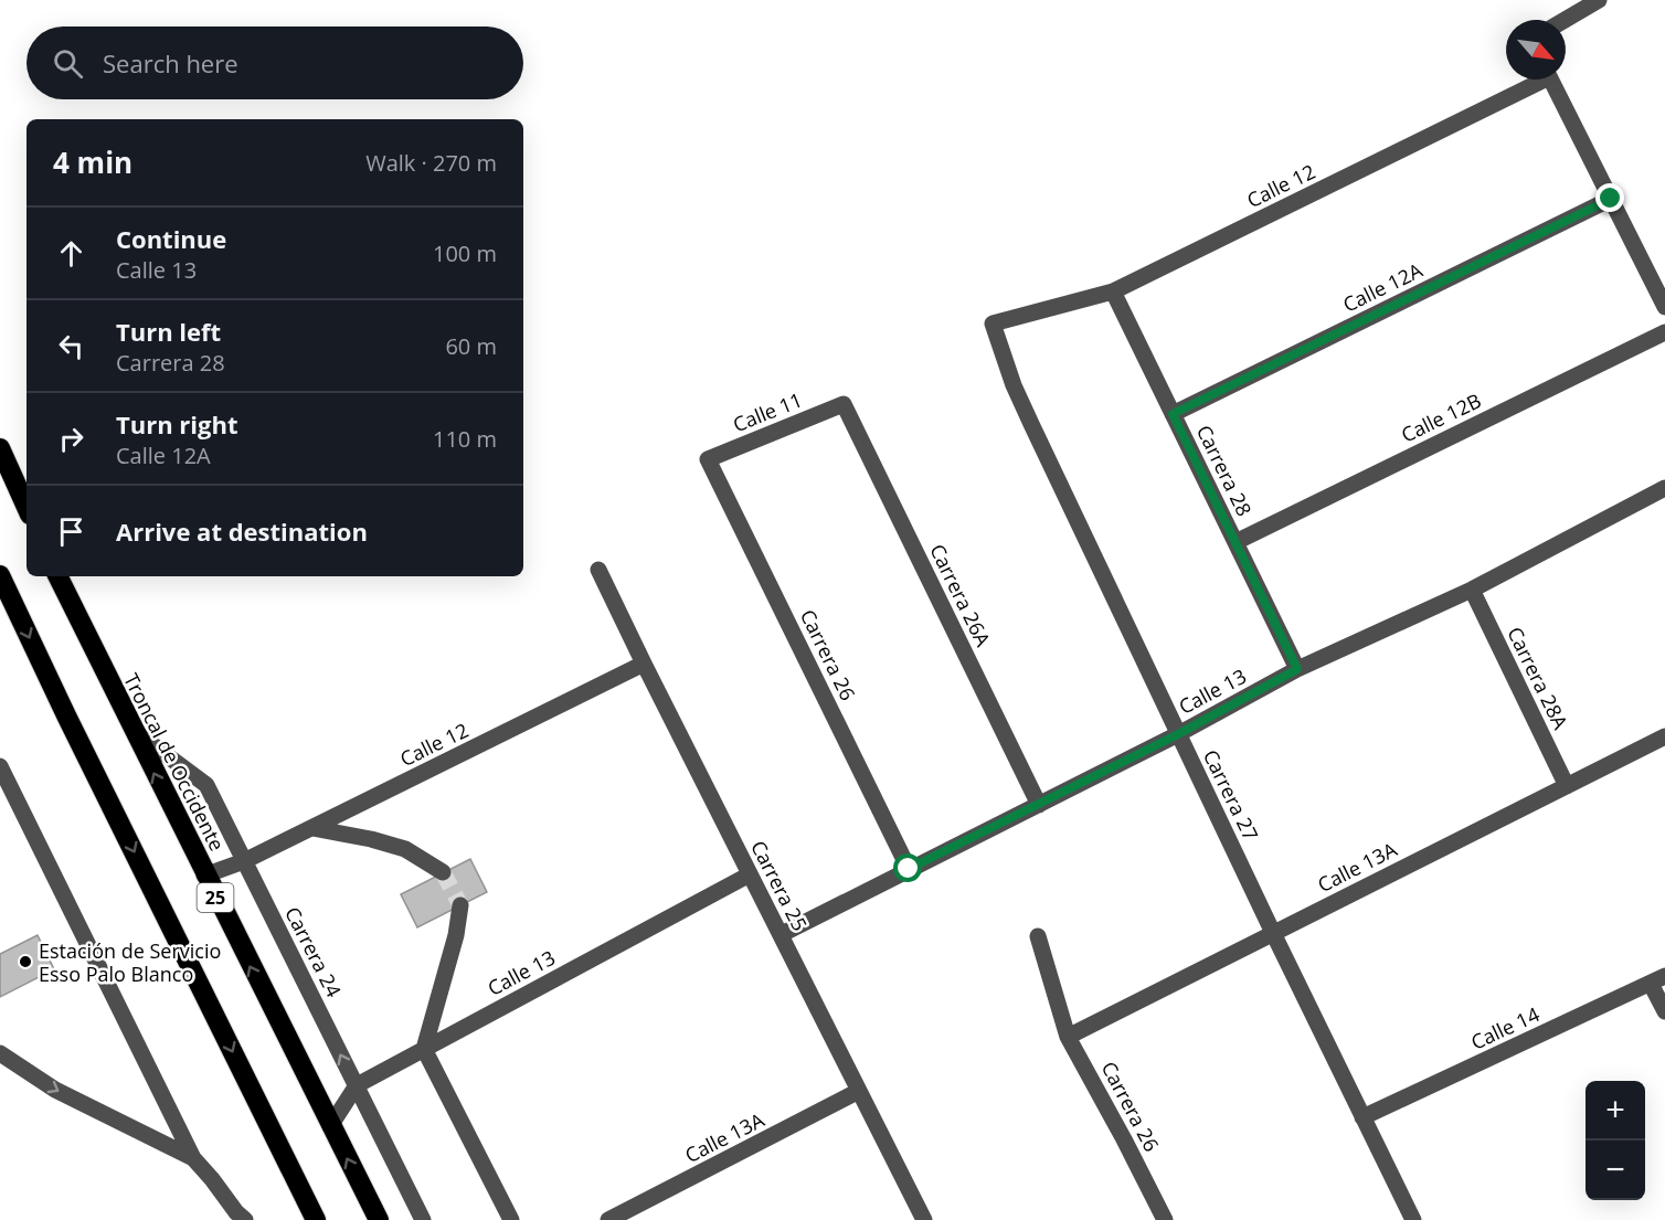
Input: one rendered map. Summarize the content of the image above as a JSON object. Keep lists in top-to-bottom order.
{
  "streets": {
    "highway": ["Troncal de Occidente", "25"],
    "street": [
      "Calle 12",
      "Calle 12A",
      "Calle 11",
      "Calle 12B",
      "Carrera 28",
      "Carrera 26A",
      "Carrera 26",
      "Carrera 28A",
      "Calle 13",
      "Carrera 27",
      "Calle 13A",
      "Carrera 25",
      "Carrera 24",
      "Calle 14"
    ]
  },
  "crossings": [
    ["Calle 12", "Carrera 28"],
    ["Calle 12", "Troncal de Occidente"],
    ["Calle 12", "Carrera 27"],
    ["Calle 12", "Carrera 25"],
    ["Calle 12", "Carrera 24"],
    ["Calle 12A", "Carrera 28"],
    ["Calle 11", "Carrera 26A"],
    ["Calle 11", "Carrera 26"],
    ["Calle 12B", "Carrera 28"],
    ["Carrera 28", "Calle 13"],
    ["Carrera 26A", "Calle 13"],
    ["Carrera 26", "Calle 13"],
    ["Carrera 26", "Calle 13A"],
    ["Carrera 28A", "Calle 13"],
    ["Carrera 28A", "Calle 13A"],
    ["Calle 13", "Carrera 27"],
    ["Calle 13", "Carrera 25"],
    ["Calle 13", "Carrera 24"],
    ["Troncal de Occidente", "Carrera 24"],
    ["Carrera 27", "Calle 13A"],
    ["Carrera 27", "Calle 14"],
    ["Calle 13A", "Carrera 25"]
  ],
  "one_way": ["Carrera 24"],
  "places": ["Estación de Servicio Esso Palo Blanco"],
  "north": "bottom right",
  "page": {
    "search": "Search here",
    "heading": ["4 min", "Walk · 270 m"],
    "list": [
      ["Continue", "Calle 13", "100 m"],
      ["Turn left", "Carrera 28", "60 m"],
      ["Turn right", "Calle 12A", "110 m"],
      "Arrive at destination"
    ],
    "map_buttons": ["+", "−"]
  }
}
